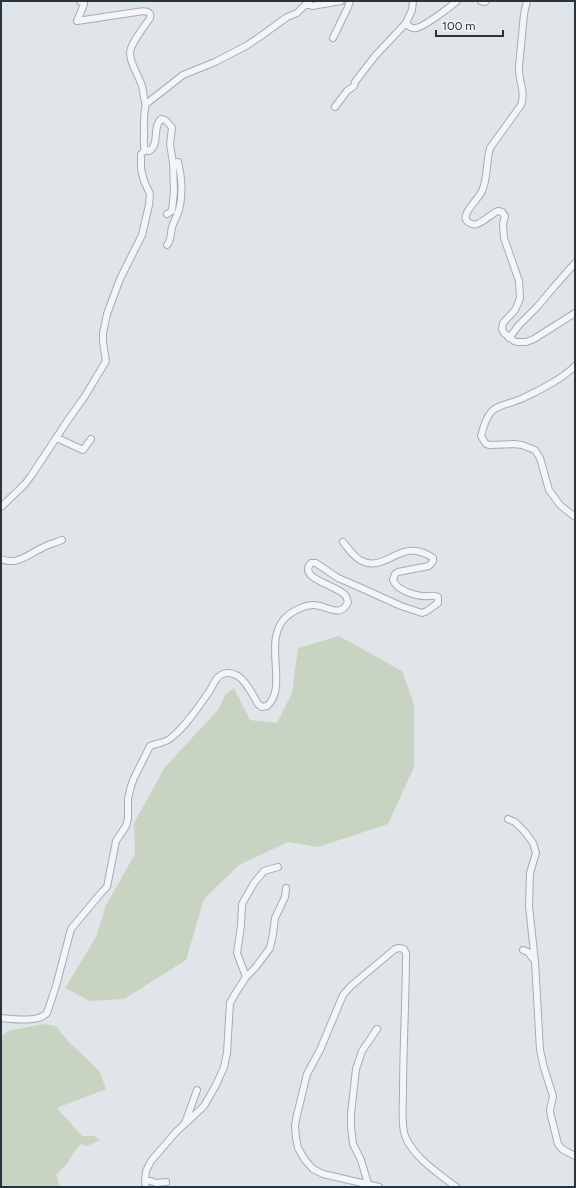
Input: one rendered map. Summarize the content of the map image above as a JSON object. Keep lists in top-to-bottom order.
{
  "scale_bar": "100 m"
}
